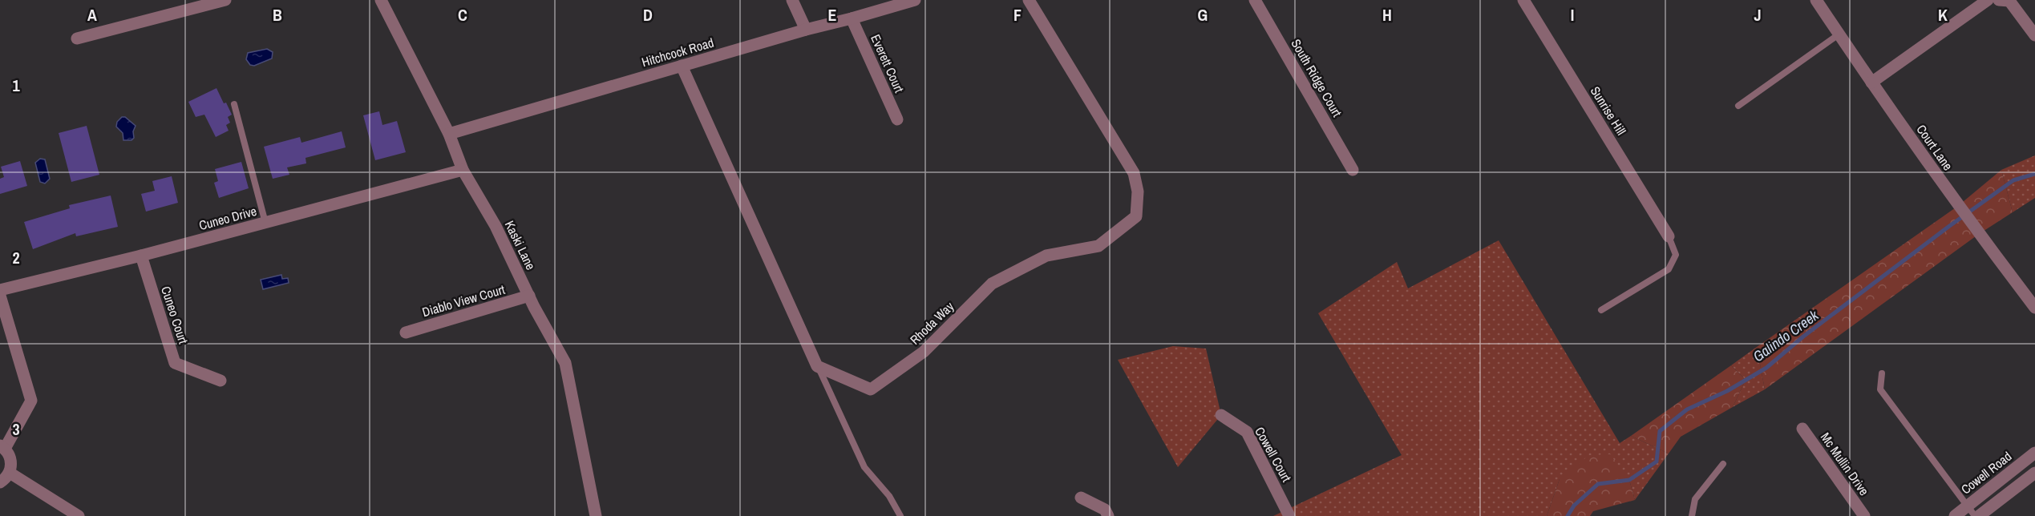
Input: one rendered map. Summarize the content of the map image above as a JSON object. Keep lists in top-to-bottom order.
{
  "streets": {
    "street": [
      "Hitchcock Road",
      "Everett Court",
      "South Ridge Court",
      "Sunrise Hill",
      "Court Lane",
      "Cuneo Drive",
      "Kaski Lane",
      "Diablo View Court",
      "Cuneo Court",
      "Rhoda Way",
      "Cowell Court",
      "Mc Mullin Drive",
      "Cowell Road"
    ]
  },
  "crossings": [
    ["Hitchcock Road", "Everett Court"],
    ["Hitchcock Road", "Kaski Lane"],
    ["Cuneo Drive", "Kaski Lane"],
    ["Cuneo Drive", "Cuneo Court"],
    ["Kaski Lane", "Diablo View Court"]
  ],
  "water": ["Galindo Creek"],
  "grid": {
    "columns": [
      "A",
      "B",
      "C",
      "D",
      "E",
      "F",
      "G",
      "H",
      "I",
      "J",
      "K"
    ],
    "rows": ["1", "2", "3"]
  }
}
